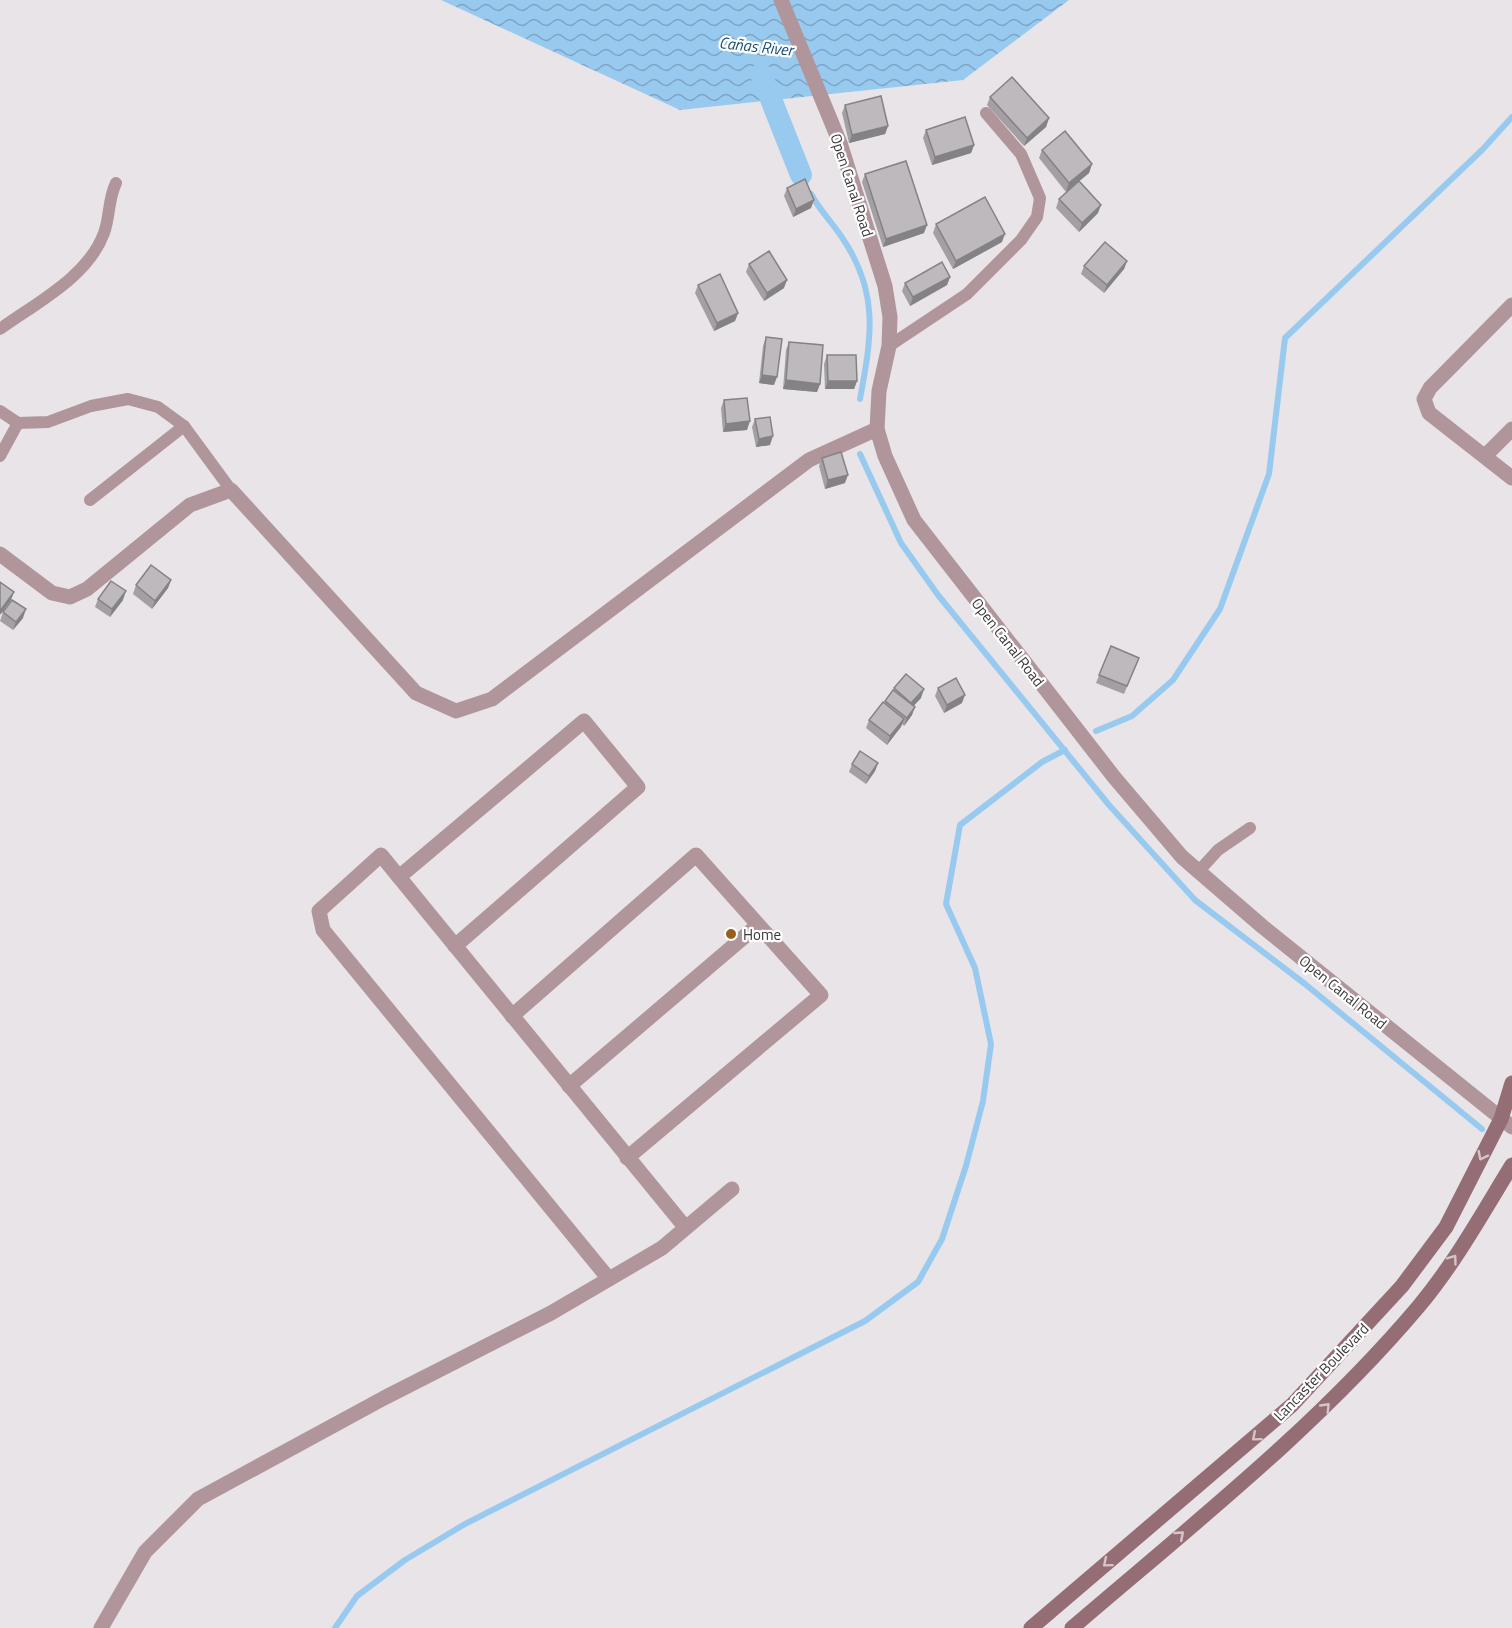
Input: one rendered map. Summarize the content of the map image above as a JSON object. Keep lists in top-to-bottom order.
{
  "streets": {
    "main road": ["Lancaster Boulevard"],
    "street": ["Open Canal Road"]
  },
  "crossings": [
    ["Open Canal Road", "Lancaster Boulevard"]
  ],
  "water": ["Cañas River"],
  "places": ["Home"]
}
